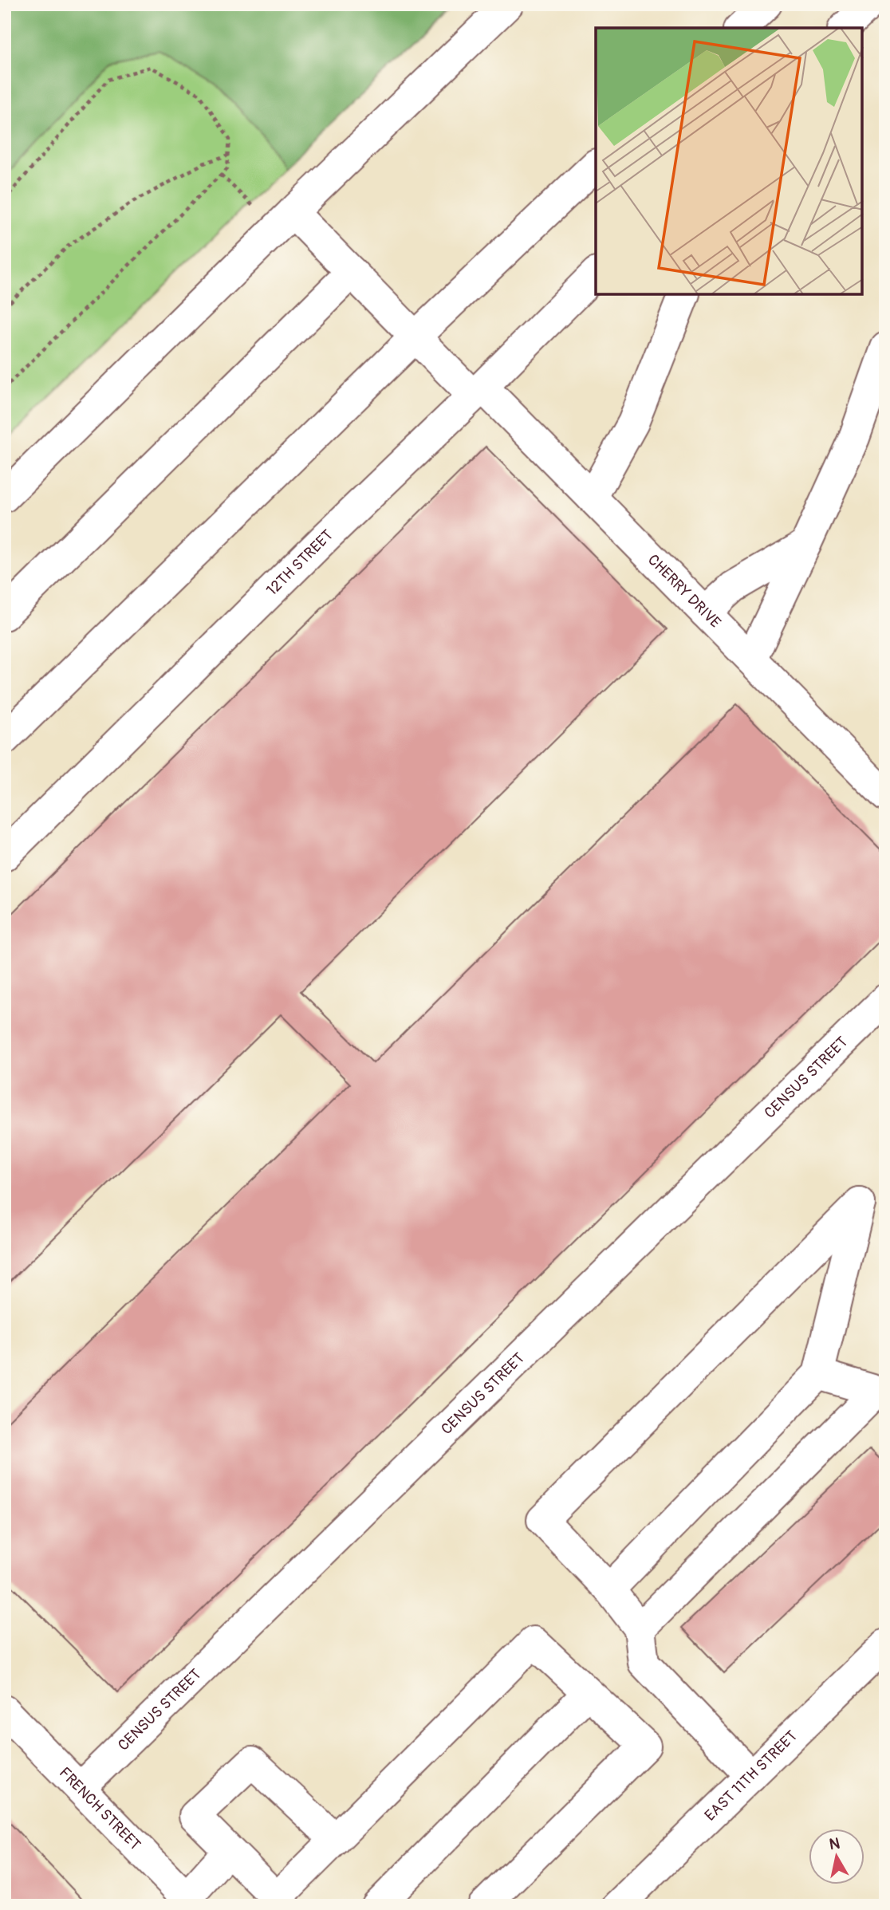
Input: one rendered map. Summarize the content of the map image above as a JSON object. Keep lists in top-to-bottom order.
{
  "streets": {
    "street": [
      "12TH STREET",
      "CHERRY DRIVE",
      "CENSUS STREET",
      "EAST 11TH STREET",
      "FRENCH STREET"
    ]
  },
  "crossings": [
    ["12TH STREET", "CHERRY DRIVE"],
    ["CENSUS STREET", "FRENCH STREET"]
  ],
  "north": "top"
}
